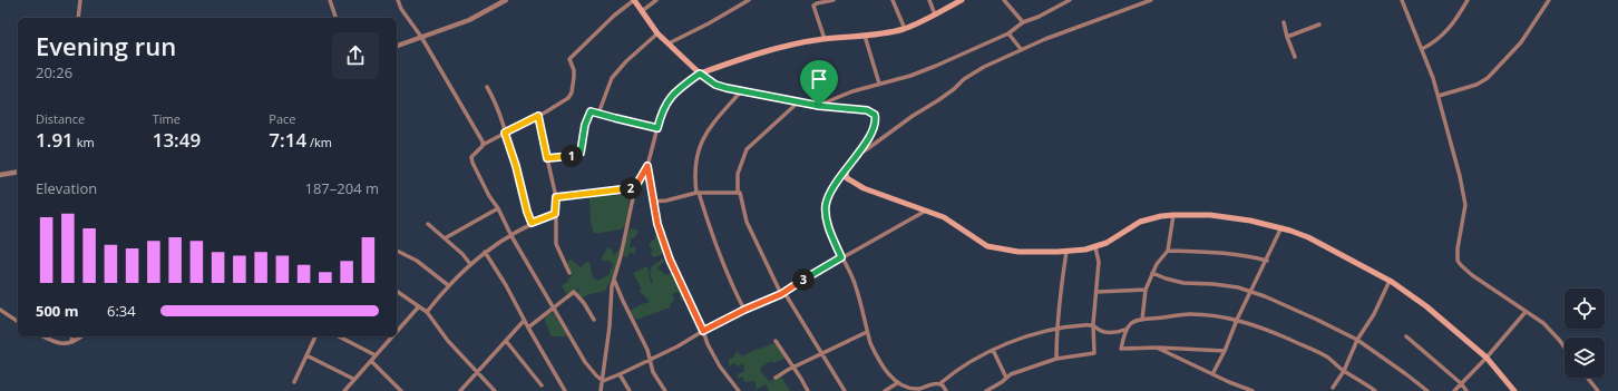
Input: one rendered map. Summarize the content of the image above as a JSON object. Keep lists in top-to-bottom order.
{
  "page": {
    "heading": ["Evening run", "20:26"],
    "stats": [
      ["Distance", "1.91 km"],
      ["Time", "13:49"],
      ["Pace", "7:14 /km"]
    ],
    "pins": ["1", "2", "3"],
    "chart": ["Elevation", "187–204 m"],
    "list": [
      {
        "name": "500 m",
        "note": "6:34"
      }
    ]
  }
}
